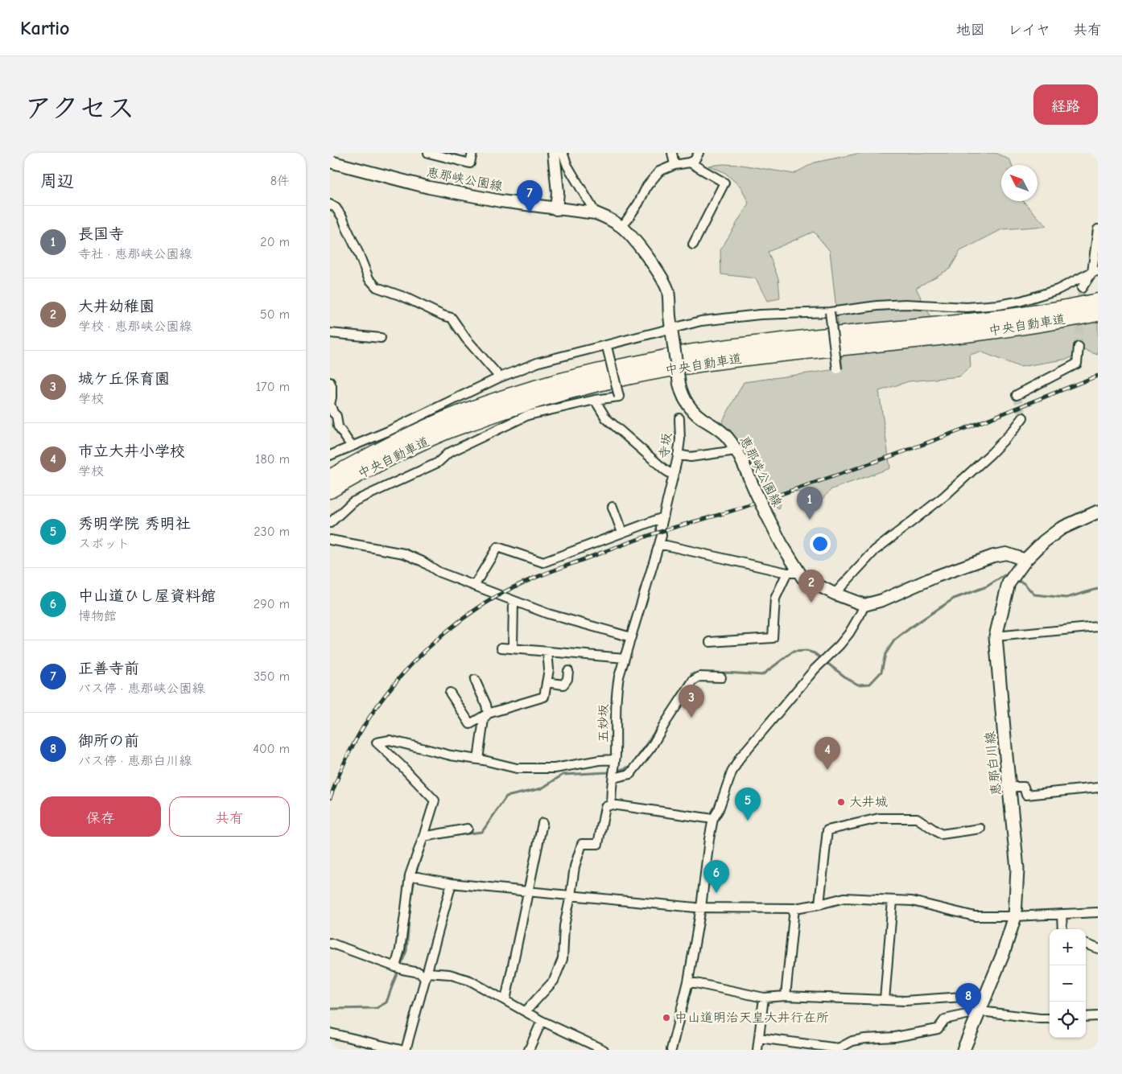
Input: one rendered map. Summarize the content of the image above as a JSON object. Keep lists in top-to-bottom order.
{
  "streets": {
    "highway": ["中央自動車道"],
    "main road": ["恵那峡公園線", "恵那白川線"],
    "street": ["寺坂", "五妙坂"]
  },
  "crossings": [
    ["寺坂", "五妙坂"]
  ],
  "places": ["大井城", "中山道明治天皇大井行在所"],
  "north": "top left",
  "page": {
    "header": "Kartio",
    "nav": ["地図", "レイヤ", "共有"],
    "title": "アクセス",
    "buttons": [
      "経路",
      ["保存", "共有"]
    ],
    "heading": ["周辺", "8件"],
    "pins": [
      "7",
      "1",
      "2",
      "3",
      "4",
      "5",
      "6",
      "8"
    ],
    "list": [
      {
        "mark": "1",
        "name": "長国寺",
        "note": "寺社 · 恵那峡公園線",
        "value": "20 m"
      },
      {
        "mark": "2",
        "name": "大井幼稚園",
        "note": "学校 · 恵那峡公園線",
        "value": "50 m"
      },
      {
        "mark": "3",
        "name": "城ケ丘保育園",
        "note": "学校",
        "value": "170 m"
      },
      {
        "mark": "4",
        "name": "市立大井小学校",
        "note": "学校",
        "value": "180 m"
      },
      {
        "mark": "5",
        "name": "秀明学院 秀明社",
        "note": "スポット",
        "value": "230 m"
      },
      {
        "mark": "6",
        "name": "中山道ひし屋資料館",
        "note": "博物館",
        "value": "290 m"
      },
      {
        "mark": "7",
        "name": "正善寺前",
        "note": "バス停 · 恵那峡公園線",
        "value": "350 m"
      },
      {
        "mark": "8",
        "name": "御所の前",
        "note": "バス停 · 恵那白川線",
        "value": "400 m"
      }
    ],
    "map_buttons": ["+", "−"]
  }
}
